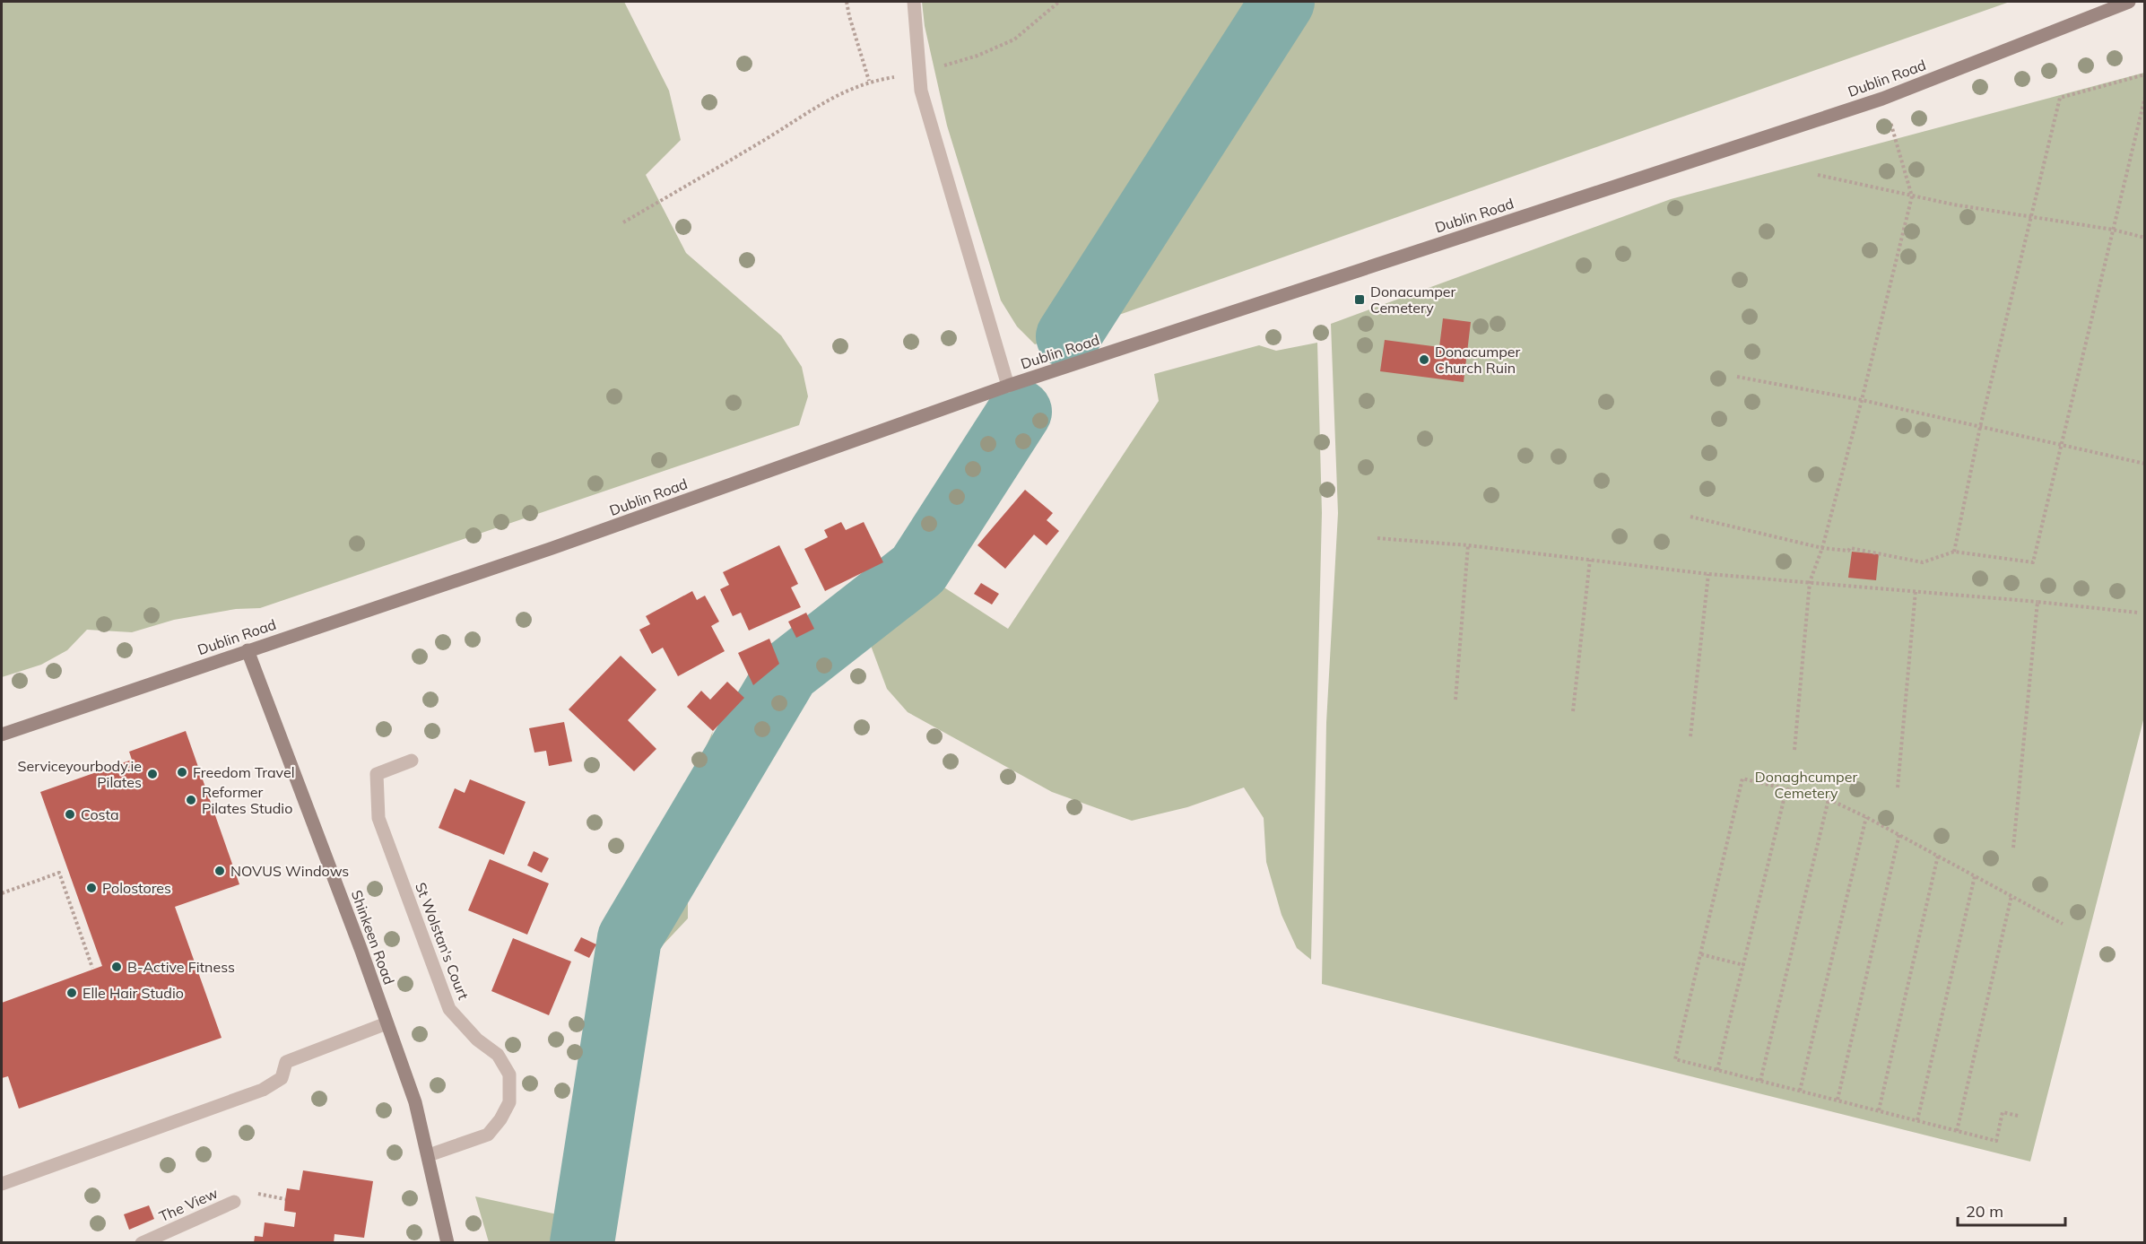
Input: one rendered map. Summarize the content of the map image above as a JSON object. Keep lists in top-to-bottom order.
{
  "streets": {
    "main road": ["Dublin Road", "Shinkeen Road"],
    "street": ["St Wolstan's Court", "The View"]
  },
  "crossings": [
    ["Dublin Road", "Shinkeen Road"],
    ["Shinkeen Road", "St Wolstan's Court"]
  ],
  "parks": ["Donaghcumper Cemetery"],
  "places": {
    "transit": ["Donacumper Cemetery"],
    "other": [
      "Donacumper Church Ruin",
      "Freedom Travel",
      "Serviceyourbody.ie Pilates",
      "Reformer Pilates Studio",
      "Costa",
      "NOVUS Windows",
      "Polostores",
      "B-Active Fitness",
      "Elle Hair Studio"
    ]
  },
  "scale_bar": "20 m"
}
